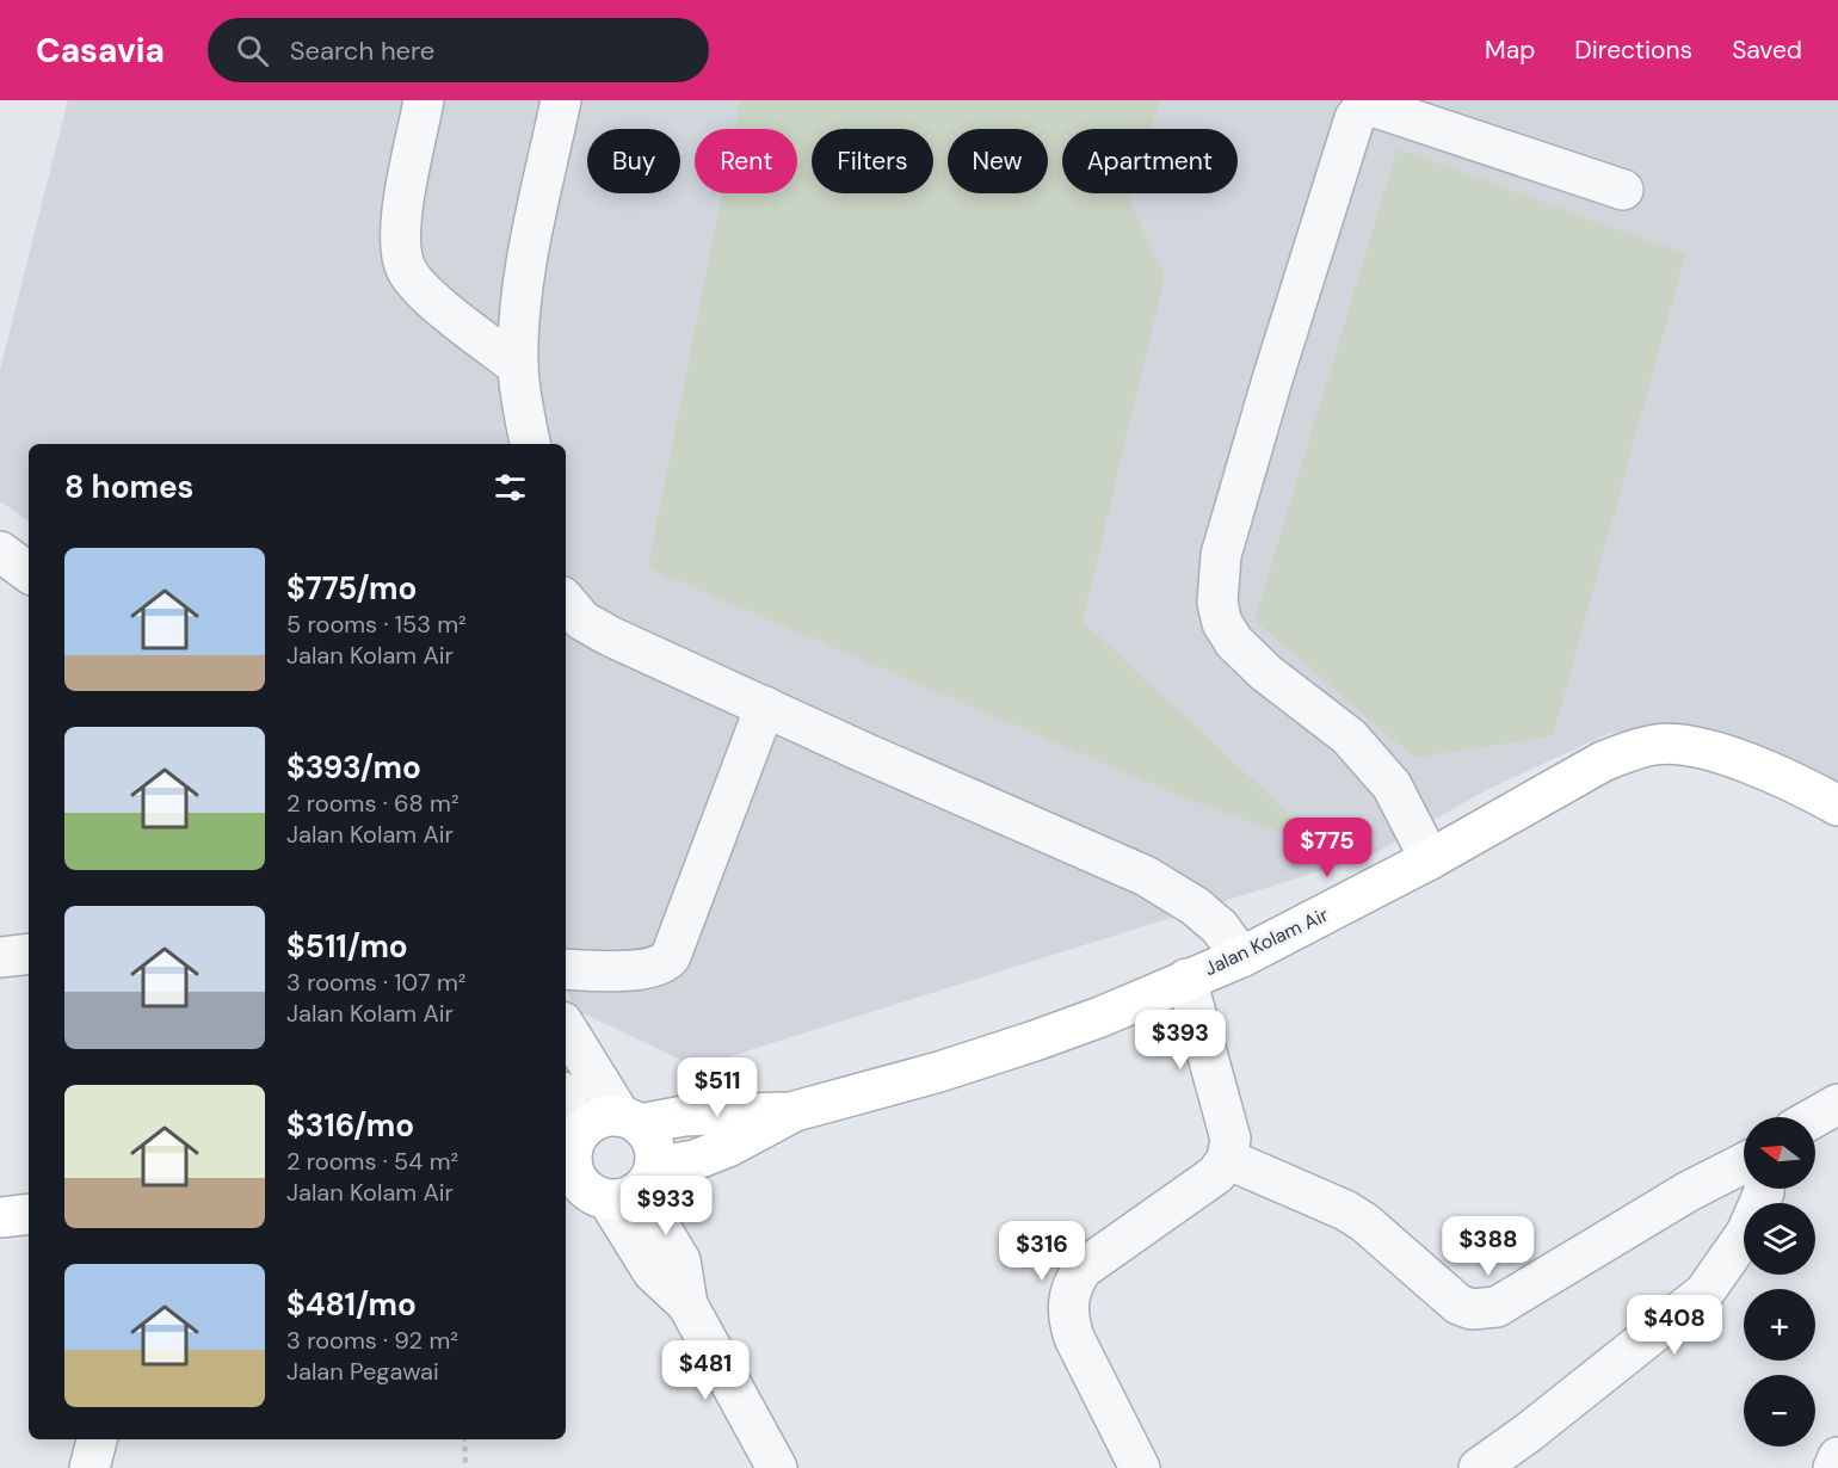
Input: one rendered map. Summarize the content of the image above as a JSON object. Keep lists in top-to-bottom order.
{
  "streets": {
    "main road": ["Jalan Kolam Air"]
  },
  "north": "left",
  "page": {
    "header": "Casavia",
    "search": "Search here",
    "nav": ["Map", "Directions", "Saved"],
    "chip": [
      "Buy",
      "Rent",
      "Filters",
      "New",
      "Apartment"
    ],
    "heading": "8 homes",
    "list": [
      {
        "name": "$775/mo",
        "note": "5 rooms · 153 m² · Jalan Kolam Air"
      },
      {
        "name": "$393/mo",
        "note": "2 rooms · 68 m² · Jalan Kolam Air"
      },
      {
        "name": "$511/mo",
        "note": "3 rooms · 107 m² · Jalan Kolam Air"
      },
      {
        "name": "$316/mo",
        "note": "2 rooms · 54 m² · Jalan Kolam Air"
      },
      {
        "name": "$481/mo",
        "note": "3 rooms · 92 m² · Jalan Pegawai"
      }
    ],
    "price": [
      "$775",
      "$393",
      "$511",
      "$933",
      "$388",
      "$316",
      "$408",
      "$481"
    ],
    "map_buttons": ["+", "−"]
  }
}
